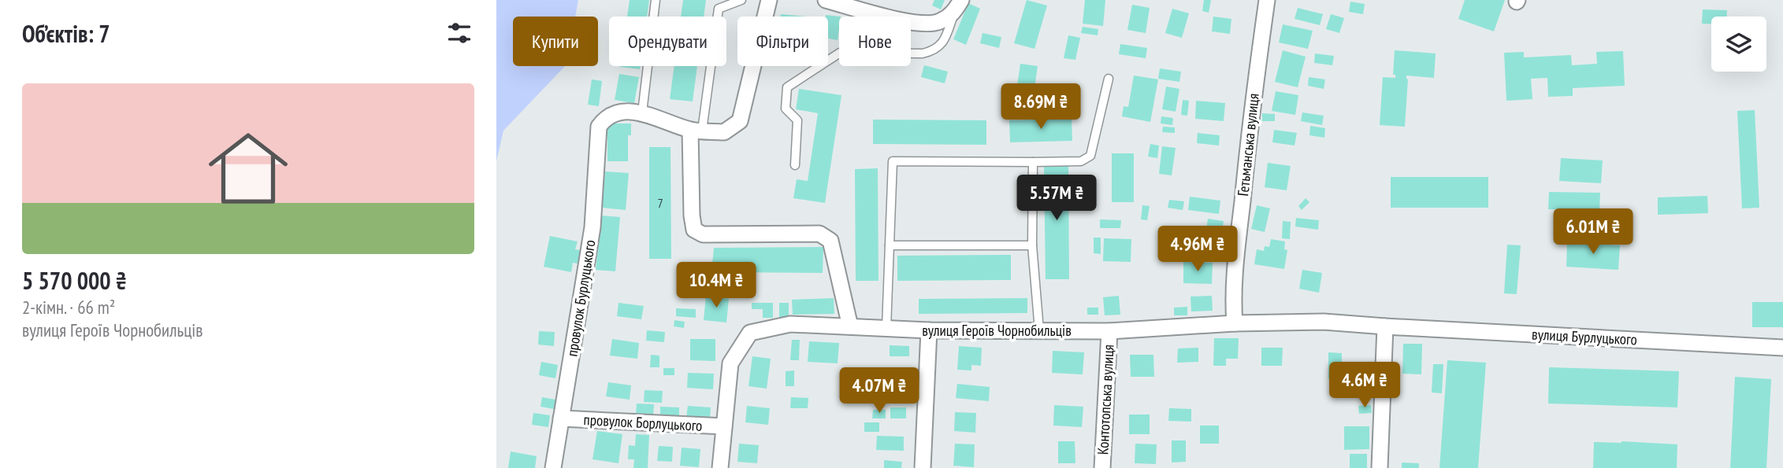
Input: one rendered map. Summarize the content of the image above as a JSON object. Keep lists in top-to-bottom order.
{
  "streets": {
    "street": [
      "Гетьманська вулиця",
      "провулок Бурлуцького",
      "вулиця Героїв Чорнобильців",
      "вулиця Бурлуцького",
      "Контотопська вулиця",
      "провулок Борлуцького"
    ]
  },
  "crossings": [
    ["Гетьманська вулиця", "вулиця Героїв Чорнобильців"],
    ["провулок Бурлуцького", "провулок Борлуцького"],
    ["вулиця Героїв Чорнобильців", "вулиця Бурлуцького"],
    ["вулиця Героїв Чорнобильців", "Контотопська вулиця"],
    ["вулиця Героїв Чорнобильців", "провулок Борлуцького"]
  ],
  "house_numbers": ["7"],
  "page": {
    "heading": "Об’єктів: 7",
    "chip": [
      "Купити",
      "Орендувати",
      "Фільтри",
      "Нове"
    ],
    "list": [
      {
        "name": "5 570 000 ₴",
        "note": "2-кімн. · 66 m² · вулиця Героїв Чорнобильців"
      }
    ],
    "price": [
      "8.69M ₴",
      "5.57M ₴",
      "6.01M ₴",
      "4.96M ₴",
      "10.4M ₴",
      "4.6M ₴",
      "4.07M ₴"
    ]
  }
}
